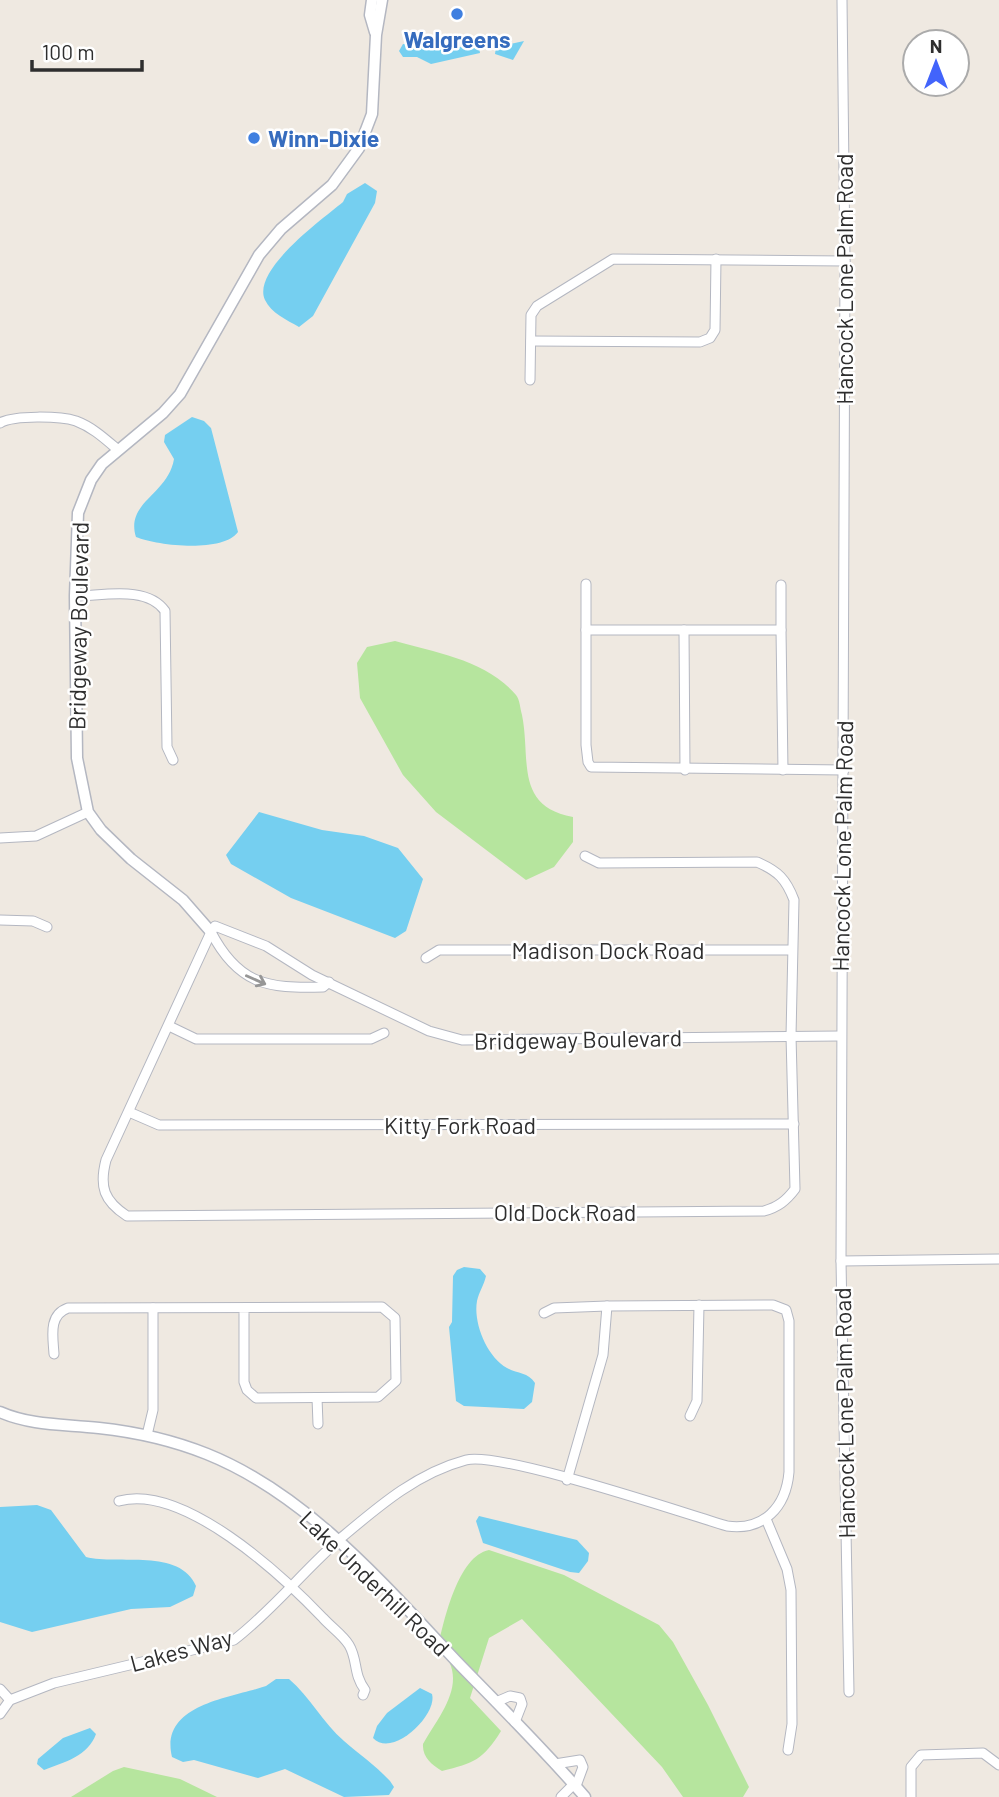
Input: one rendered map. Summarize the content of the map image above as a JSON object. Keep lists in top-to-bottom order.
{
  "streets": {
    "street": [
      "Hancock Lone Palm Road",
      "Bridgeway Boulevard",
      "Madison Dock Road",
      "Kitty Fork Road",
      "Old Dock Road",
      "Lake Underhill Road",
      "Lakes Way"
    ]
  },
  "crossings": [
    ["Hancock Lone Palm Road", "Bridgeway Boulevard"],
    ["Bridgeway Boulevard", "Old Dock Road"],
    ["Madison Dock Road", "Old Dock Road"],
    ["Kitty Fork Road", "Old Dock Road"],
    ["Lake Underhill Road", "Lakes Way"]
  ],
  "places": ["Walgreens", "Winn-Dixie"],
  "scale_bar": "100 m",
  "north": "top"
}
